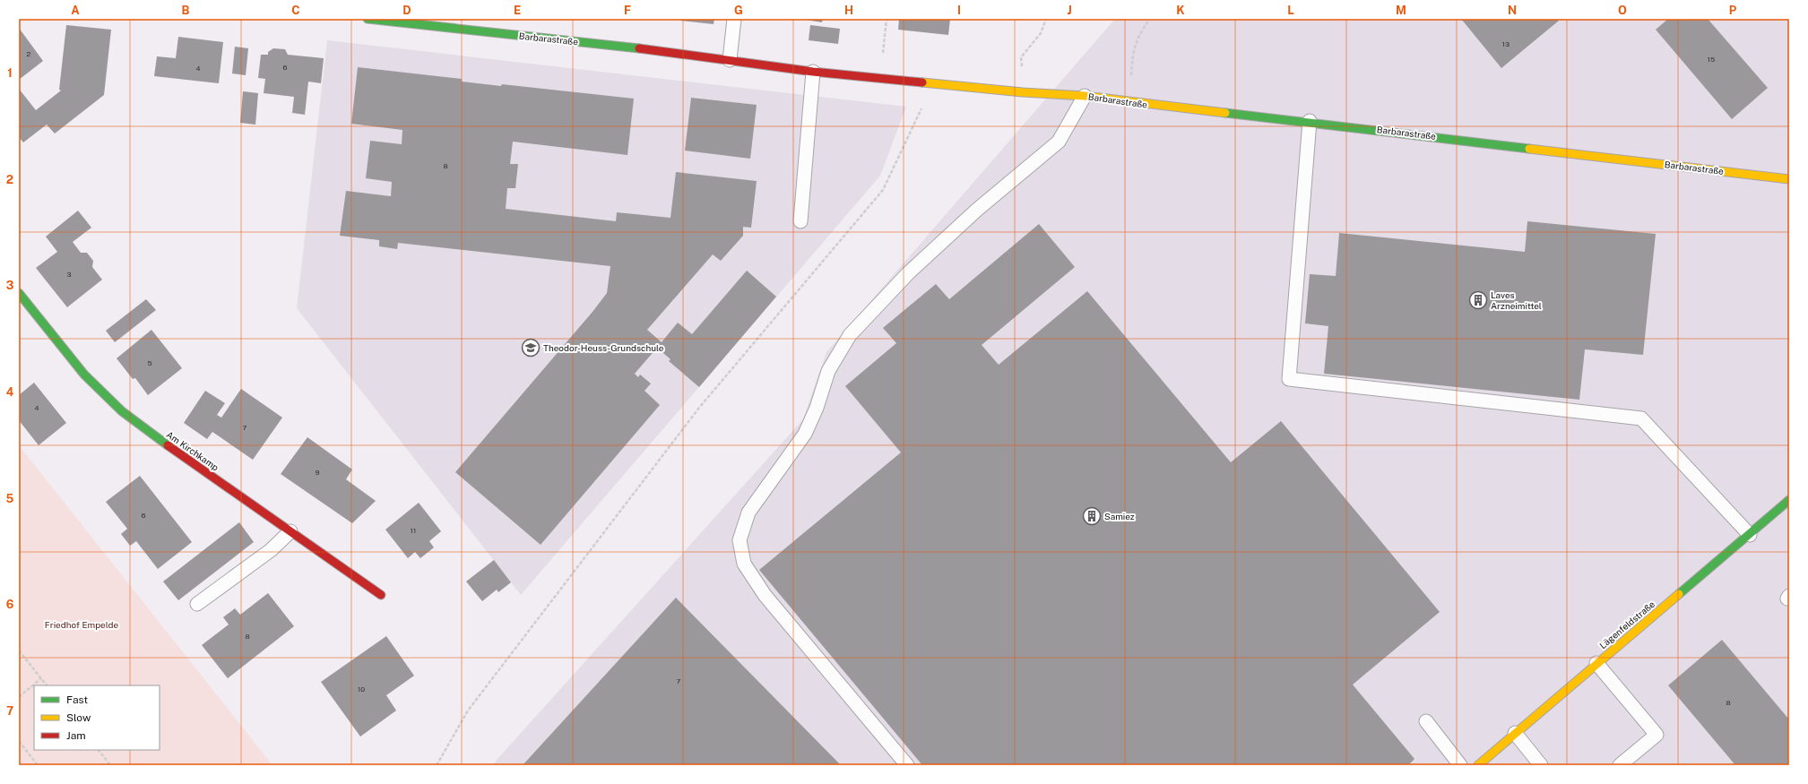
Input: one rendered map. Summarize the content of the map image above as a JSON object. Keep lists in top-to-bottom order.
{
  "streets": {
    "street": ["Barbarastraße", "Am Kirchkamp", "Lägenfeldstraße"]
  },
  "parks": ["Friedhof Empelde"],
  "places": {
    "building": ["Laves Arzneimittel", "Samiez"],
    "school or university": ["Theodor-Heuss-Grundschule"]
  },
  "house_numbers": [
    "13",
    "2",
    "15",
    "6",
    "4",
    "8",
    "3",
    "5",
    "4",
    "7",
    "9",
    "6",
    "11",
    "8",
    "7",
    "10",
    "8"
  ],
  "legend": ["Fast", "Slow", "Jam"],
  "grid": {
    "columns": [
      "A",
      "B",
      "C",
      "D",
      "E",
      "F",
      "G",
      "H",
      "I",
      "J",
      "K",
      "L",
      "M",
      "N",
      "O",
      "P"
    ],
    "rows": [
      "1",
      "2",
      "3",
      "4",
      "5",
      "6",
      "7"
    ]
  }
}
